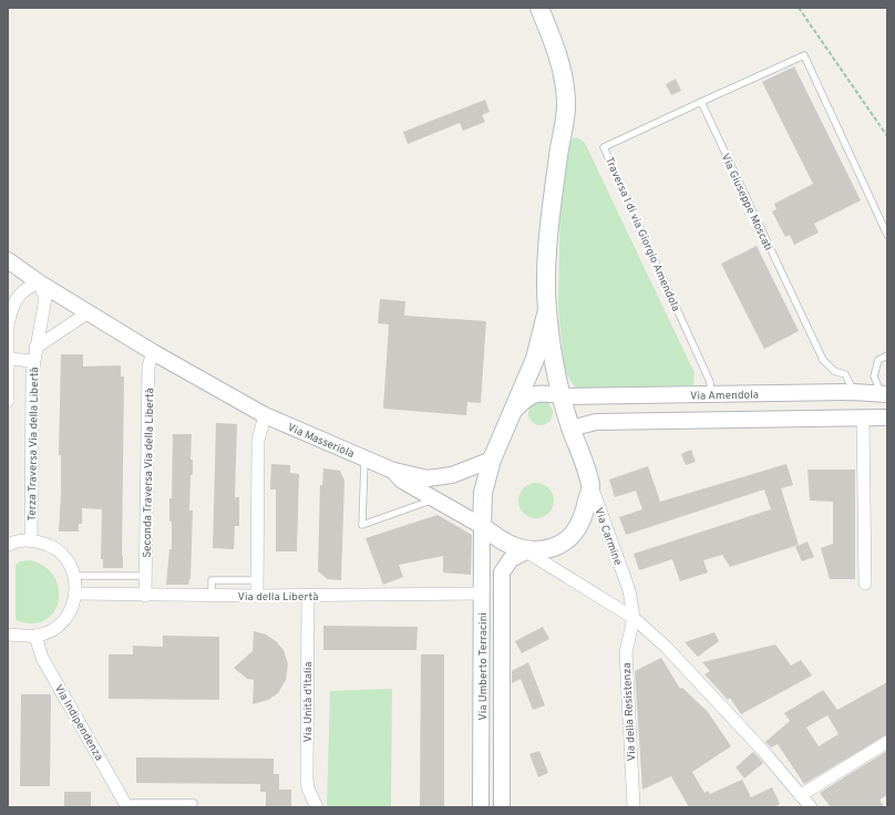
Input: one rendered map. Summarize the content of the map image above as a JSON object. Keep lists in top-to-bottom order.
{
  "streets": {
    "main road": ["Via Masseriola", "Via Carmine"],
    "street": [
      "Via Amendola",
      "Terza Traversa Via della Libertà",
      "Seconda Traversa Via della Libertà",
      "Via della Libertà",
      "Via Umberto Terracini",
      "Via Unità d'Italia",
      "Via della Resistenza",
      "Via Indipendenza"
    ],
    "lane": ["Via Giuseppe Moscati", "Traversa I di via Giorgio Amendola"]
  },
  "crossings": [
    ["Via Giuseppe Moscati", "Traversa I di via Giorgio Amendola"],
    ["Via Giuseppe Moscati", "Via Amendola"],
    ["Traversa I di via Giorgio Amendola", "Via Amendola"],
    ["Via Amendola", "Via Masseriola"],
    ["Via Amendola", "Via Carmine"],
    ["Via Amendola", "Via Umberto Terracini"],
    ["Via Masseriola", "Terza Traversa Via della Libertà"],
    ["Via Masseriola", "Seconda Traversa Via della Libertà"],
    ["Via Masseriola", "Via Carmine"],
    ["Via Masseriola", "Via Umberto Terracini"],
    ["Via Masseriola", "Via della Resistenza"],
    ["Seconda Traversa Via della Libertà", "Via della Libertà"],
    ["Via Carmine", "Via Umberto Terracini"],
    ["Via Carmine", "Via della Resistenza"],
    ["Via della Libertà", "Via Umberto Terracini"],
    ["Via della Libertà", "Via Unità d'Italia"]
  ]
}
